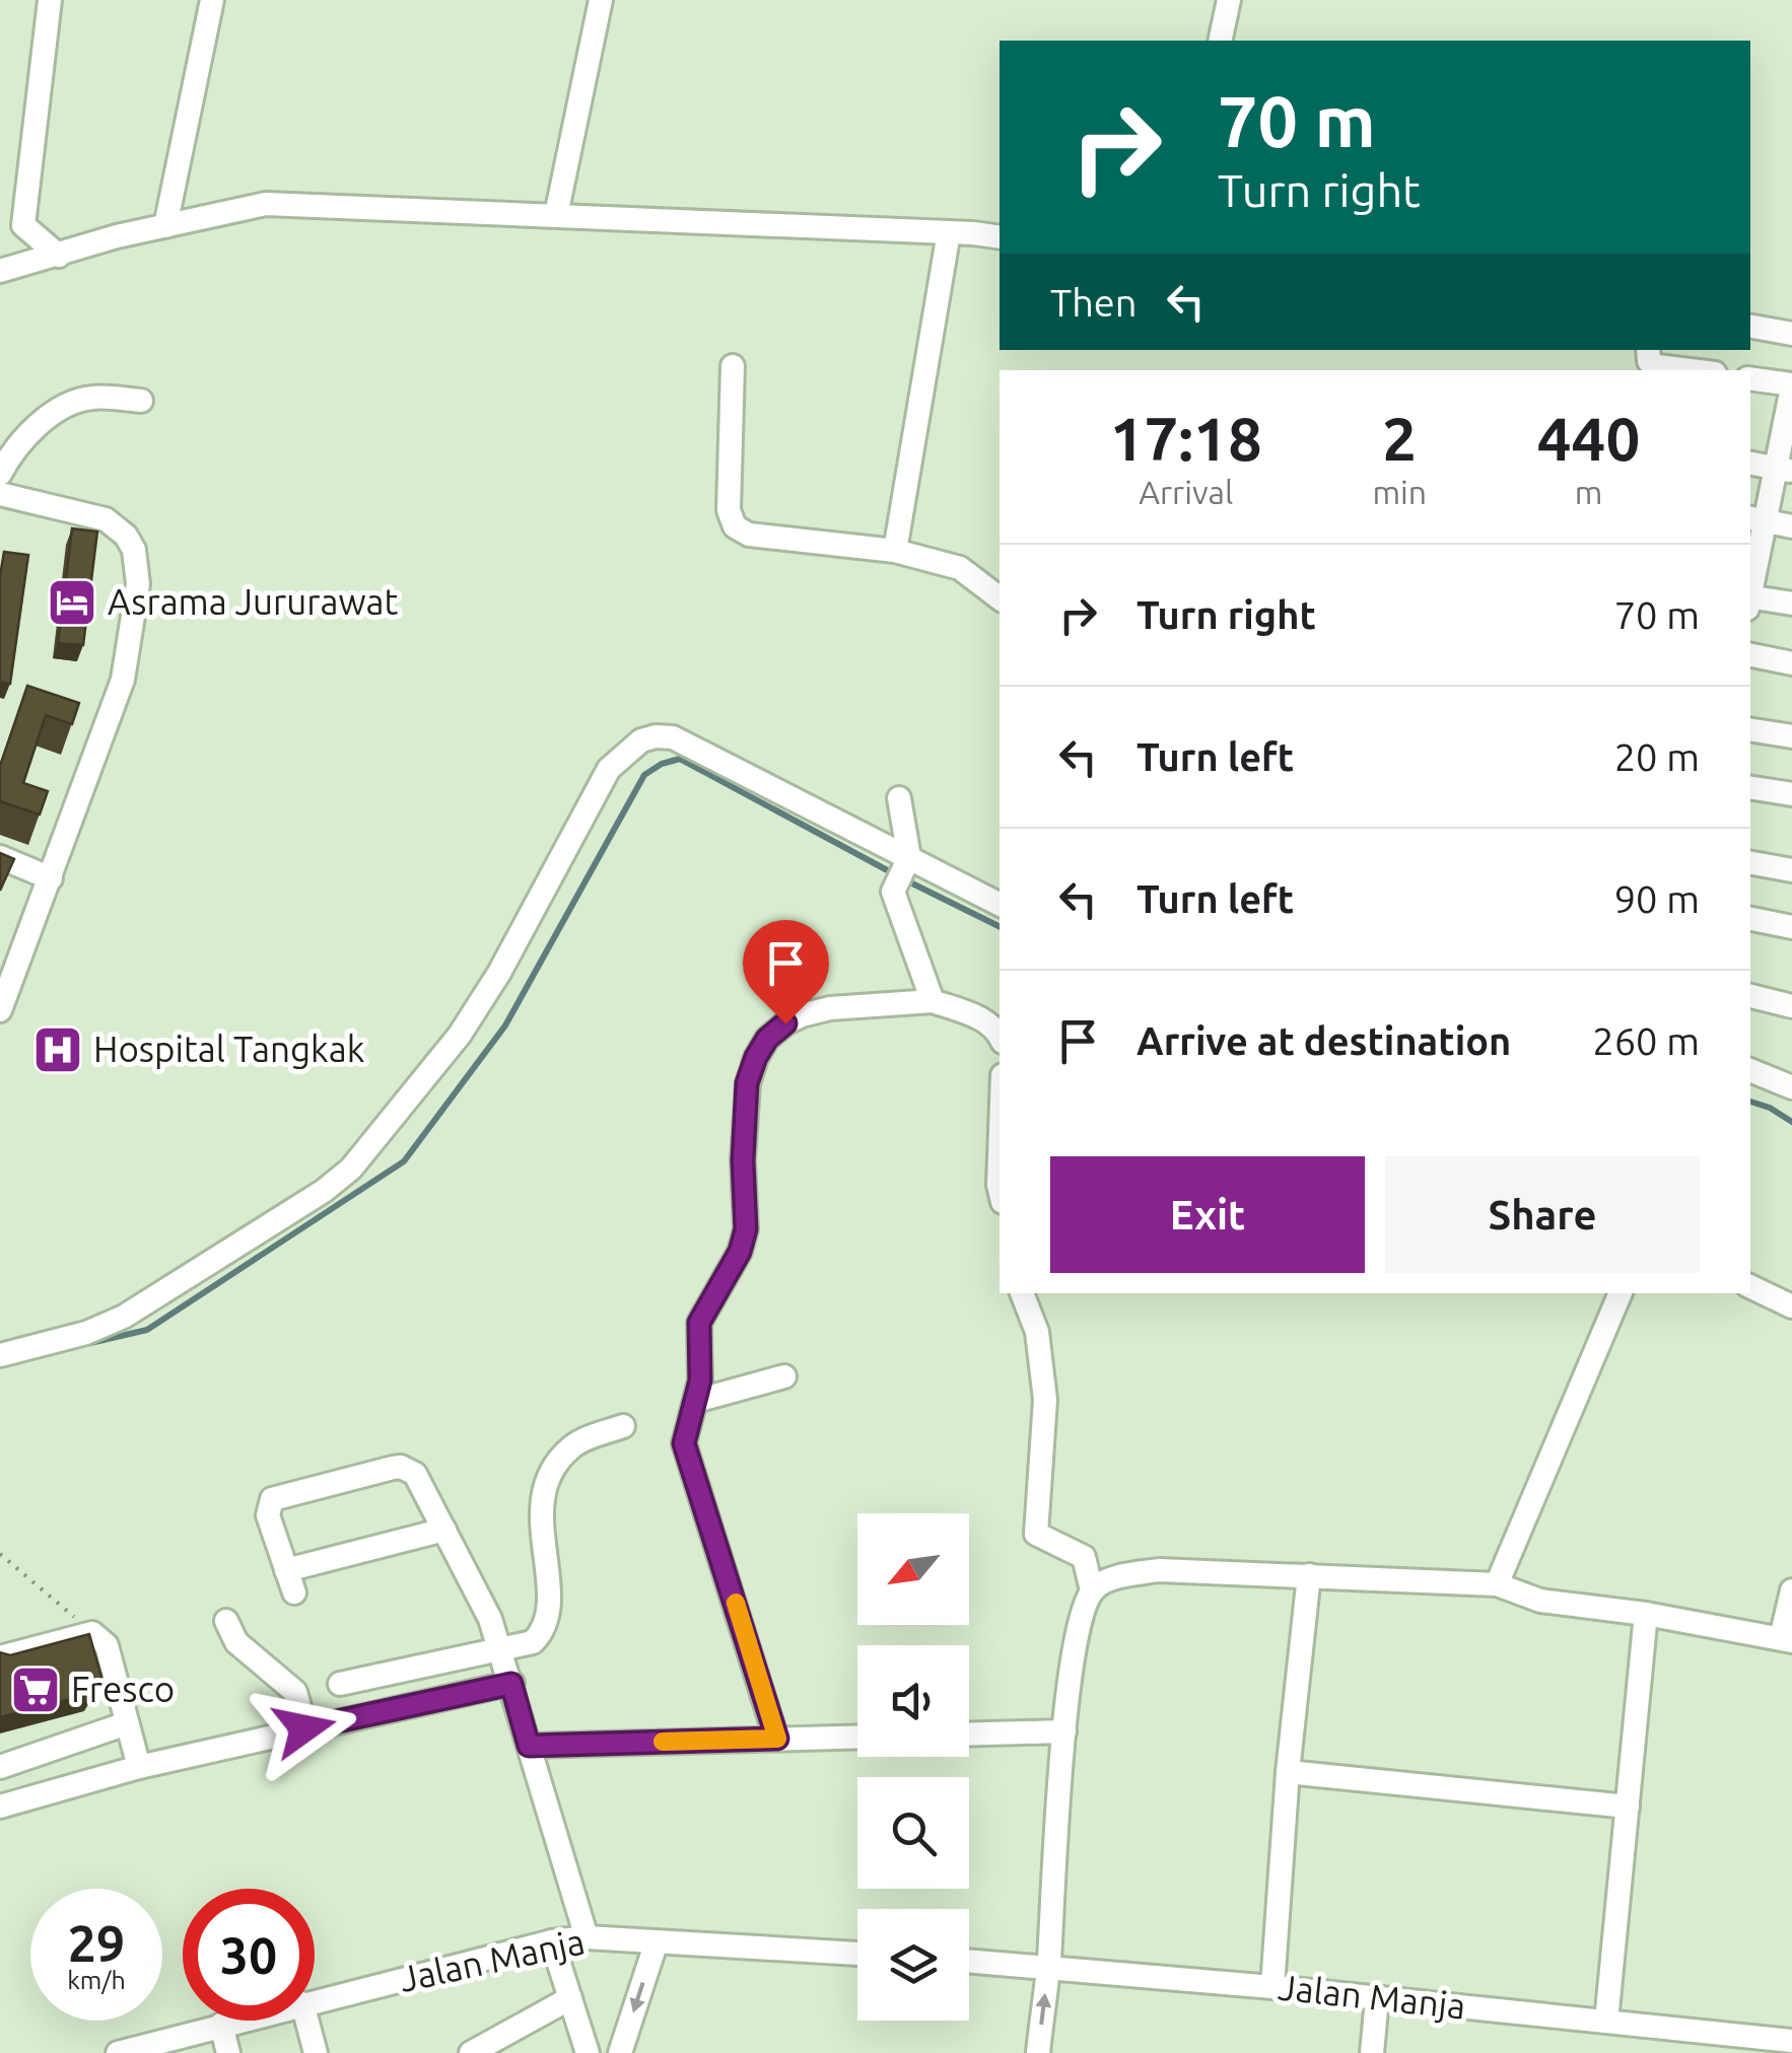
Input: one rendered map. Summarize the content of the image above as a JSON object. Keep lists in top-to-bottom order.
{
  "streets": {
    "street": ["Jalan Manja"]
  },
  "places": {
    "hotel": ["Asrama Jururawat"],
    "hospital": ["Hospital Tangkak"],
    "supermarket": ["Fresco"]
  },
  "north": "bottom left",
  "page": {
    "turn": ["70 m", "Turn right"],
    "then": "Then",
    "eta": [
      "17:18",
      "Arrival",
      "2",
      "min",
      "440",
      "m"
    ],
    "list": [
      {
        "name": "Turn right",
        "value": "70 m"
      },
      {
        "name": "Turn left",
        "value": "20 m"
      },
      {
        "name": "Turn left",
        "value": "90 m"
      },
      {
        "name": "Arrive at destination",
        "value": "260 m"
      }
    ],
    "buttons": ["Exit", "Share"],
    "speed": "29 km/h",
    "limit": "30"
  }
}
